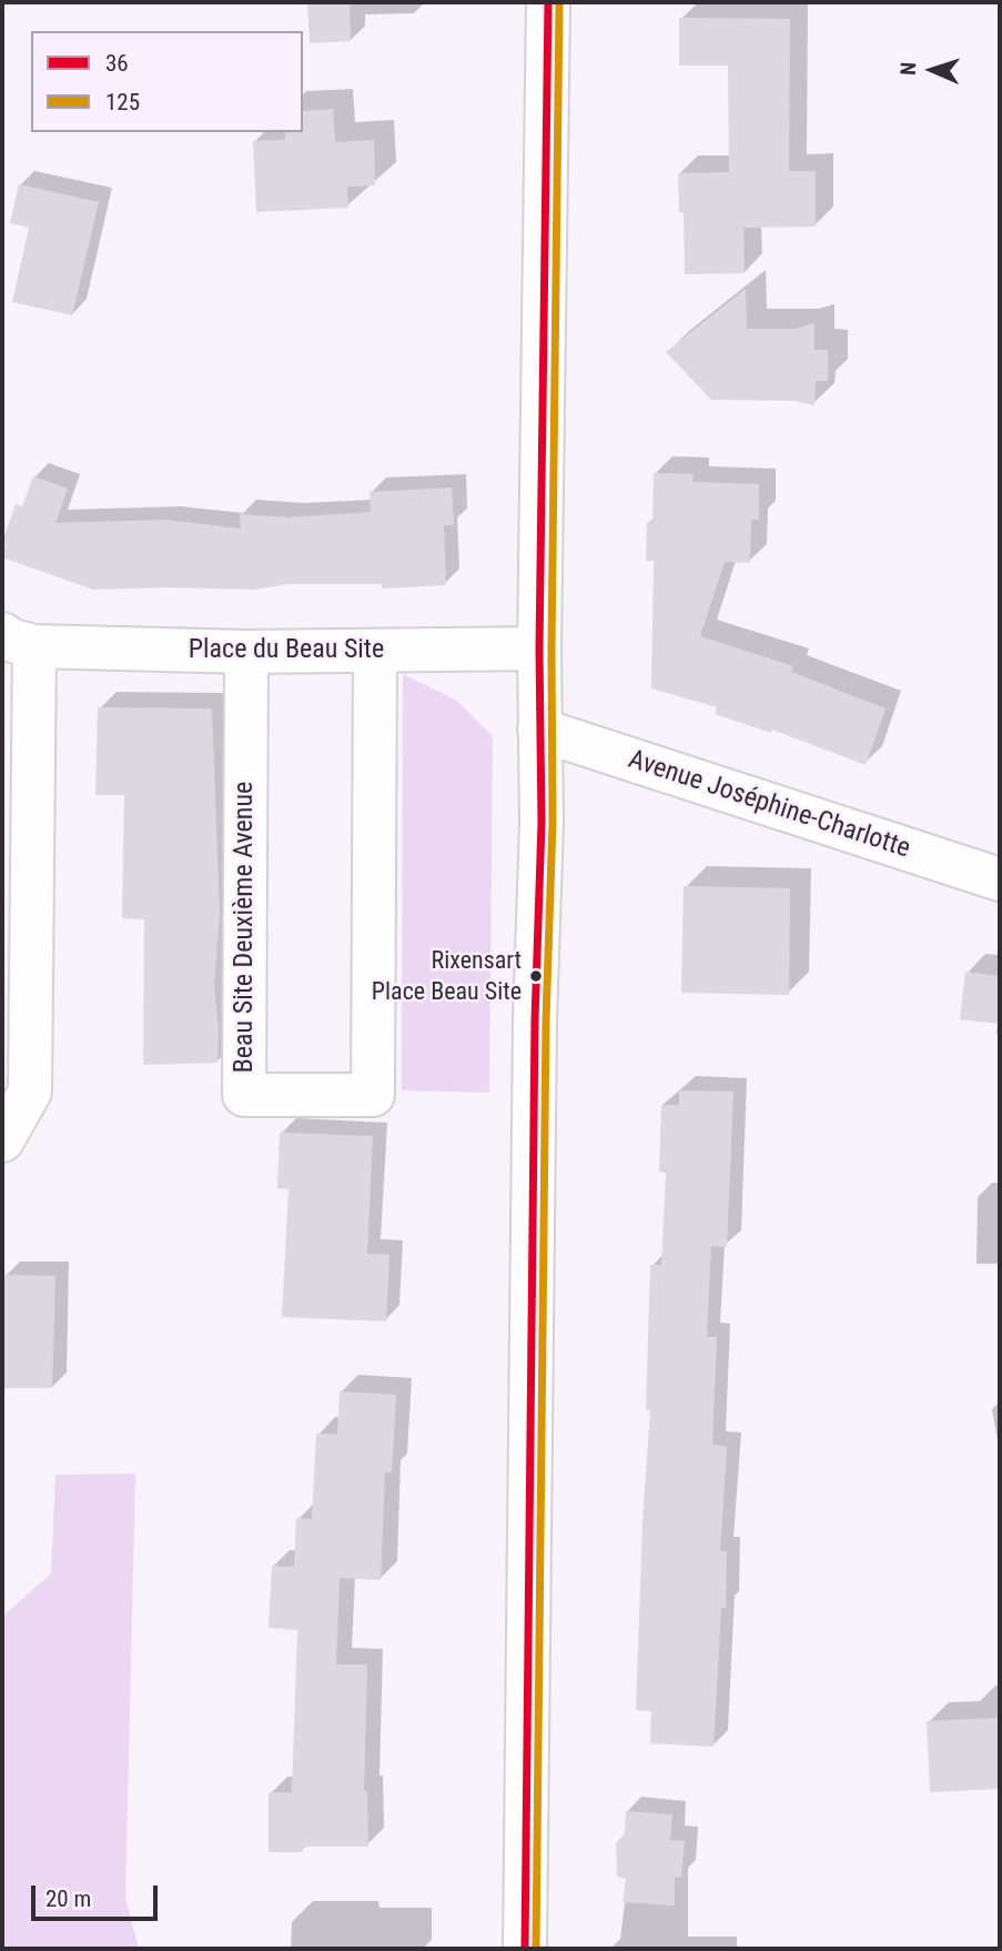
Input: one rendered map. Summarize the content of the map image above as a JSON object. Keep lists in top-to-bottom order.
{
  "streets": {
    "street": ["Place du Beau Site", "Avenue Joséphine-Charlotte", "Beau Site Deuxième Avenue"]
  },
  "crossings": [
    ["Place du Beau Site", "Beau Site Deuxième Avenue"]
  ],
  "places": ["Rixensart Place Beau Site"],
  "lines": ["transit line 36", "transit line 125"],
  "legend": ["36", "125"],
  "scale_bar": "20 m",
  "north": "left"
}
